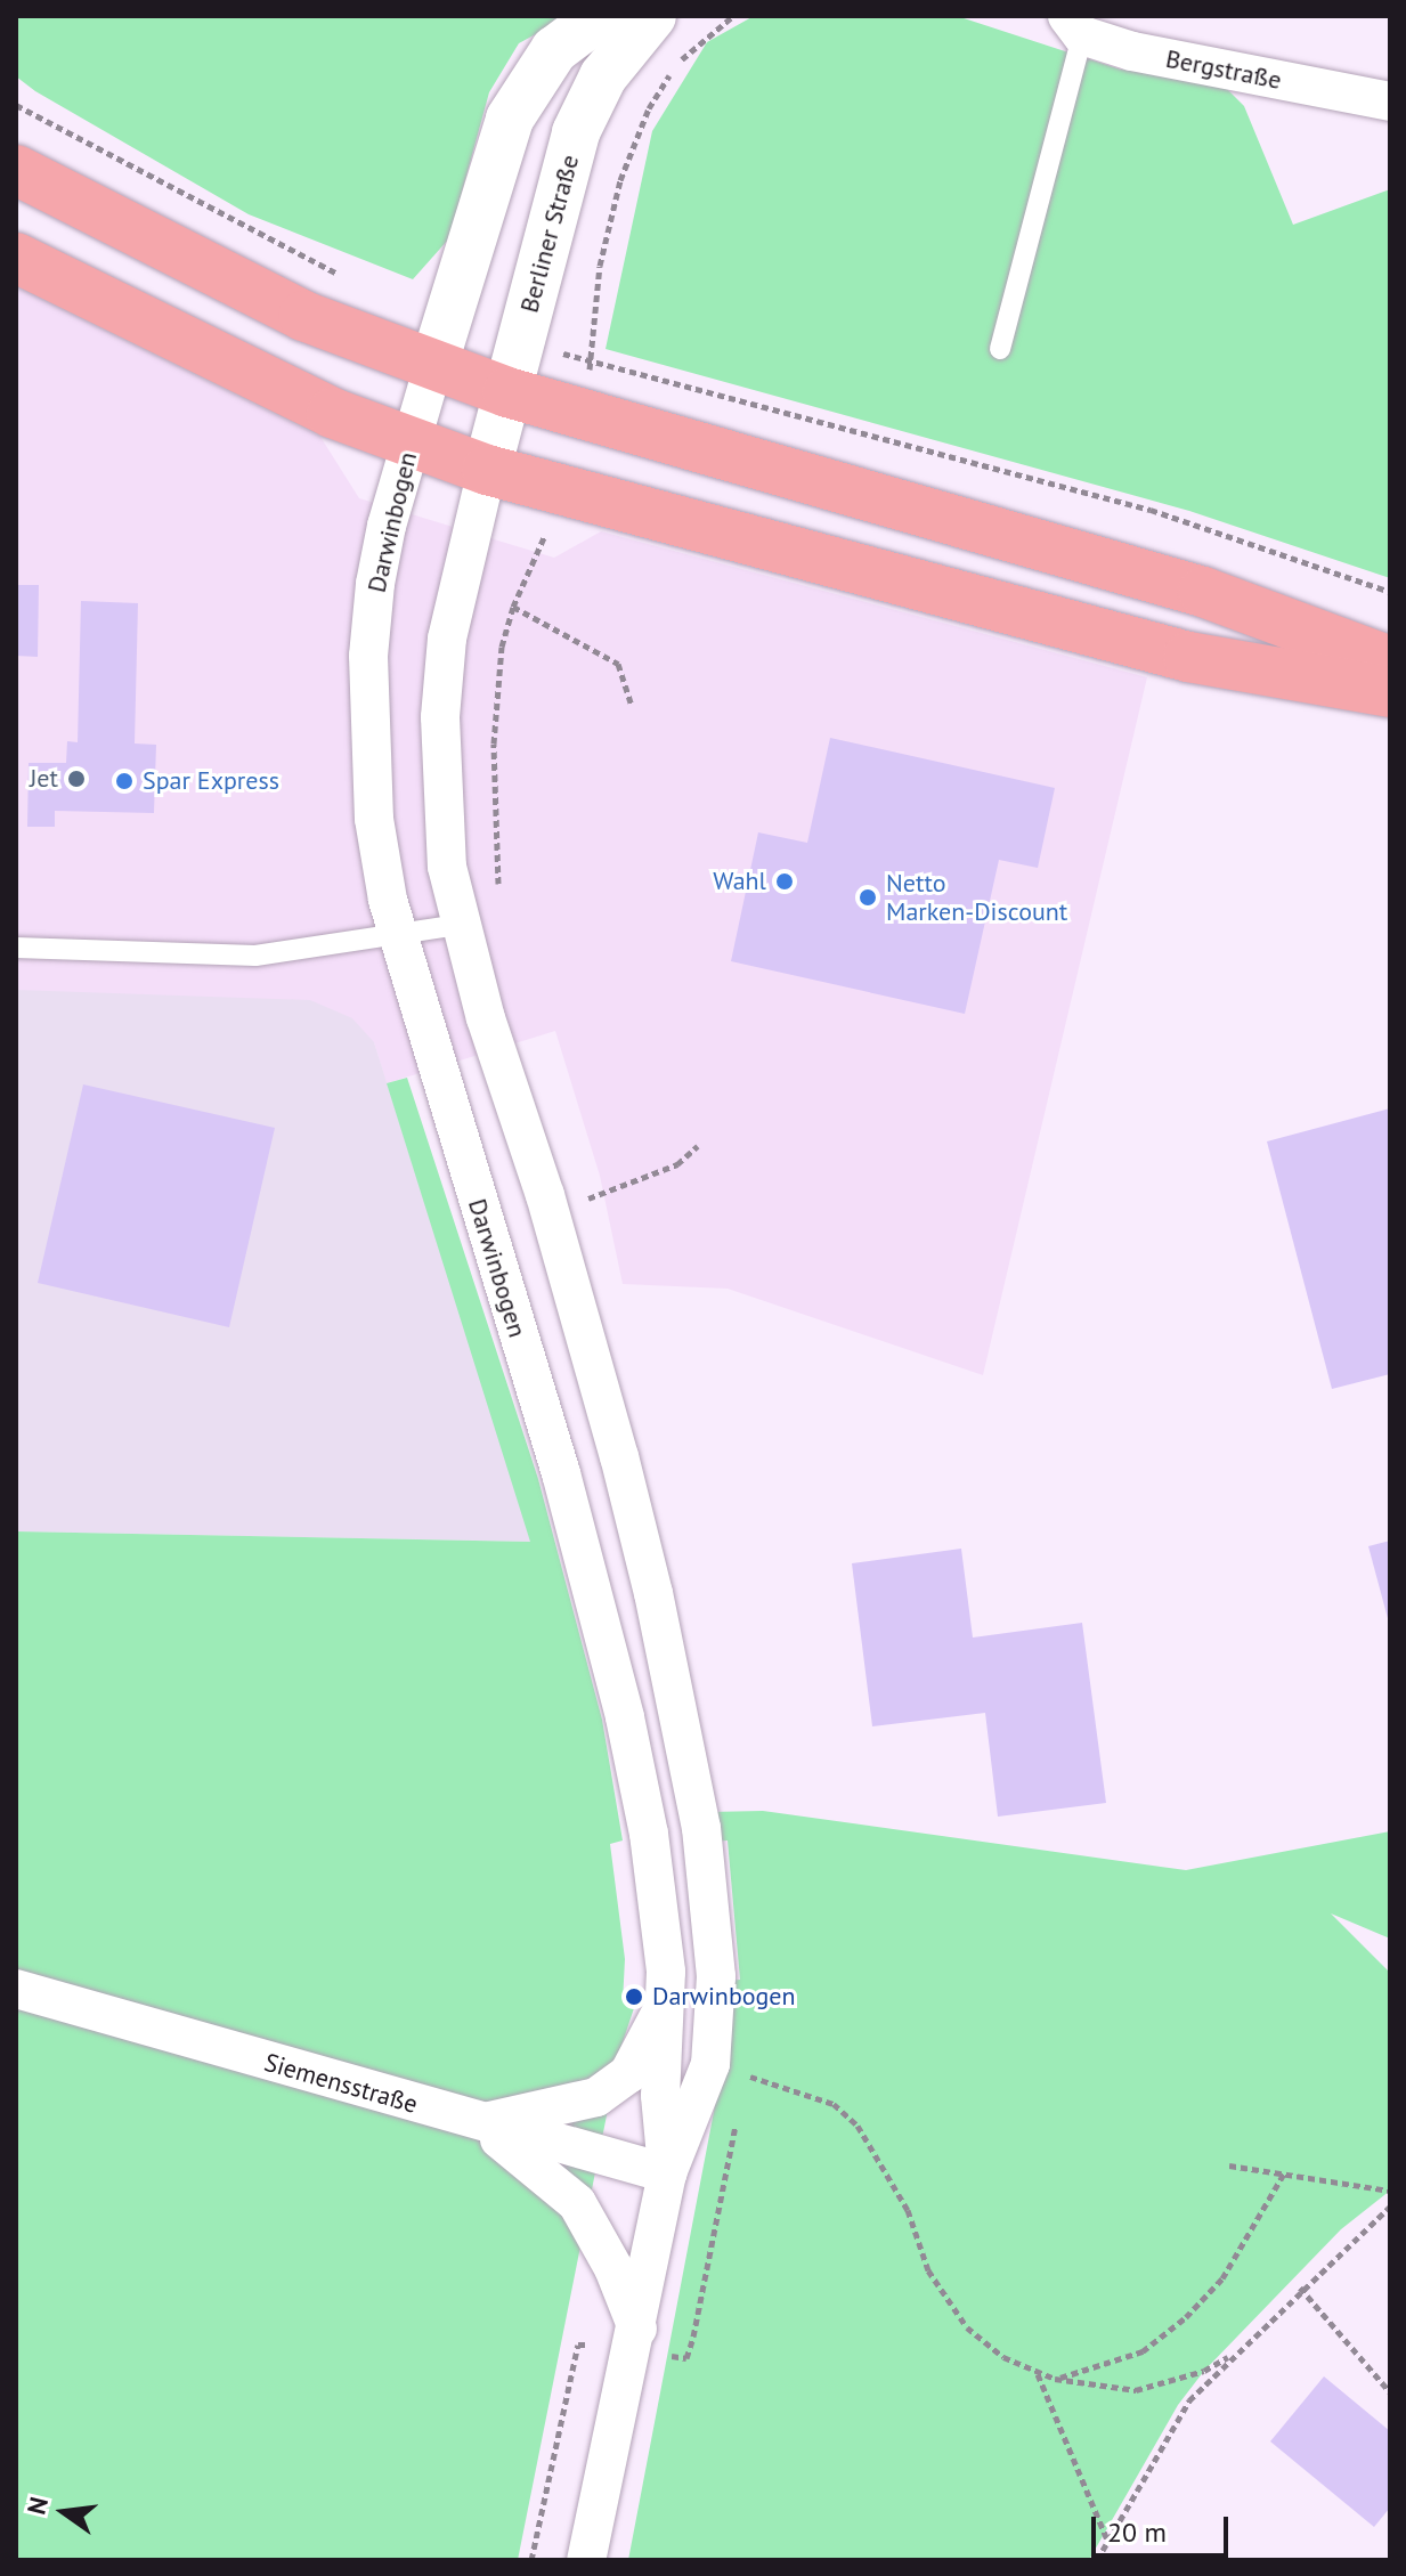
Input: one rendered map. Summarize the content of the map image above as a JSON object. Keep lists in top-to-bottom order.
{
  "streets": {
    "street": [
      "Bergstraße",
      "Berliner Straße",
      "Darwinbogen",
      "Siemensstraße"
    ]
  },
  "crossings": [
    ["Berliner Straße", "Darwinbogen"],
    ["Darwinbogen", "Siemensstraße"]
  ],
  "places": [
    "Jet",
    "Spar Express",
    "Wahl",
    "Netto Marken-Discount",
    "Darwinbogen"
  ],
  "scale_bar": "20 m",
  "north": "left"
}
